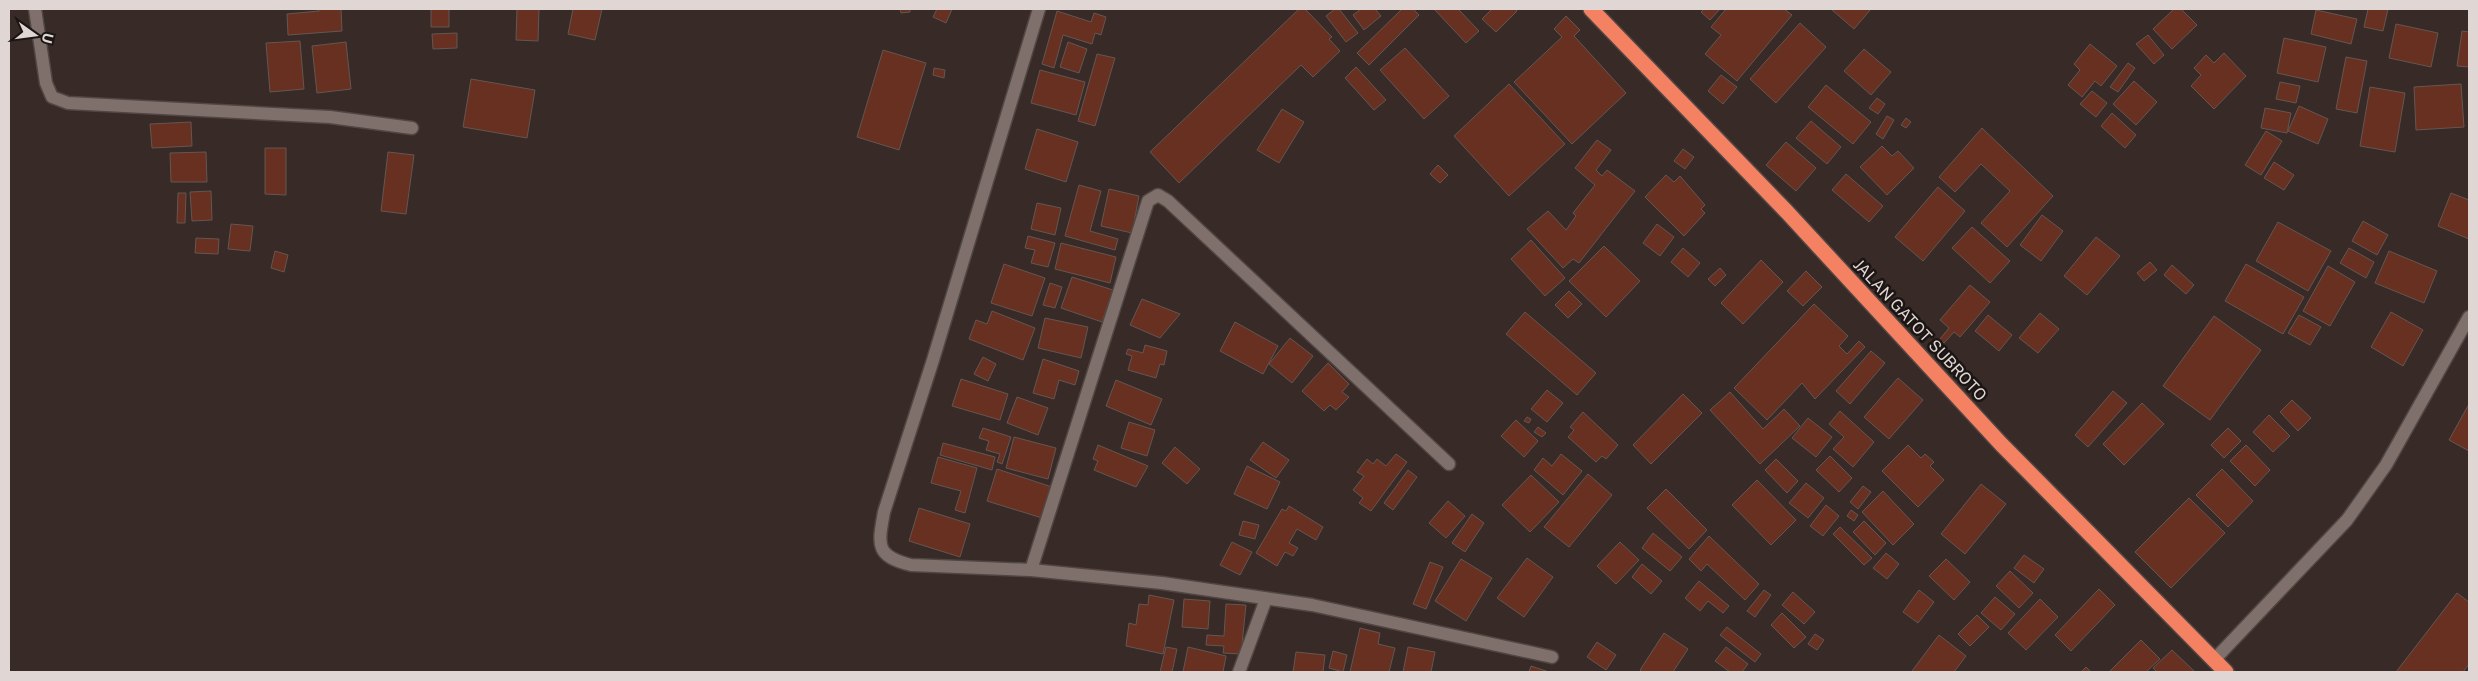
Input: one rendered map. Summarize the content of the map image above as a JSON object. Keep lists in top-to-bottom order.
{
  "streets": {
    "highway": ["JALAN GATOT SUBROTO"]
  },
  "north": "right"
}
